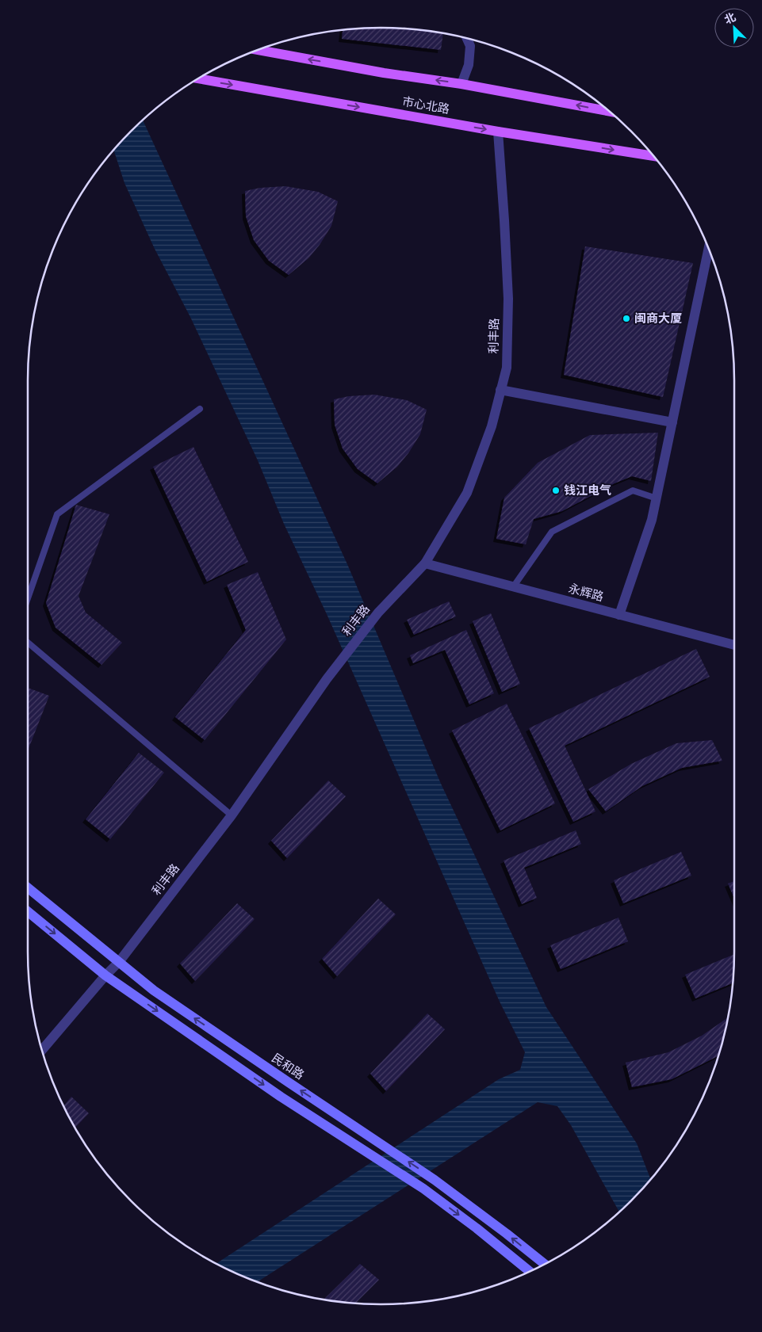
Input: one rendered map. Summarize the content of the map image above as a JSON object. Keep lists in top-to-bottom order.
{
  "streets": {
    "main road": ["市心北路", "民和路"],
    "street": ["利丰路", "永辉路"]
  },
  "crossings": [
    ["市心北路", "利丰路"],
    ["利丰路", "永辉路"],
    ["利丰路", "民和路"]
  ],
  "places": ["闽商大厦", "钱江电气"],
  "north": "top left"
}
